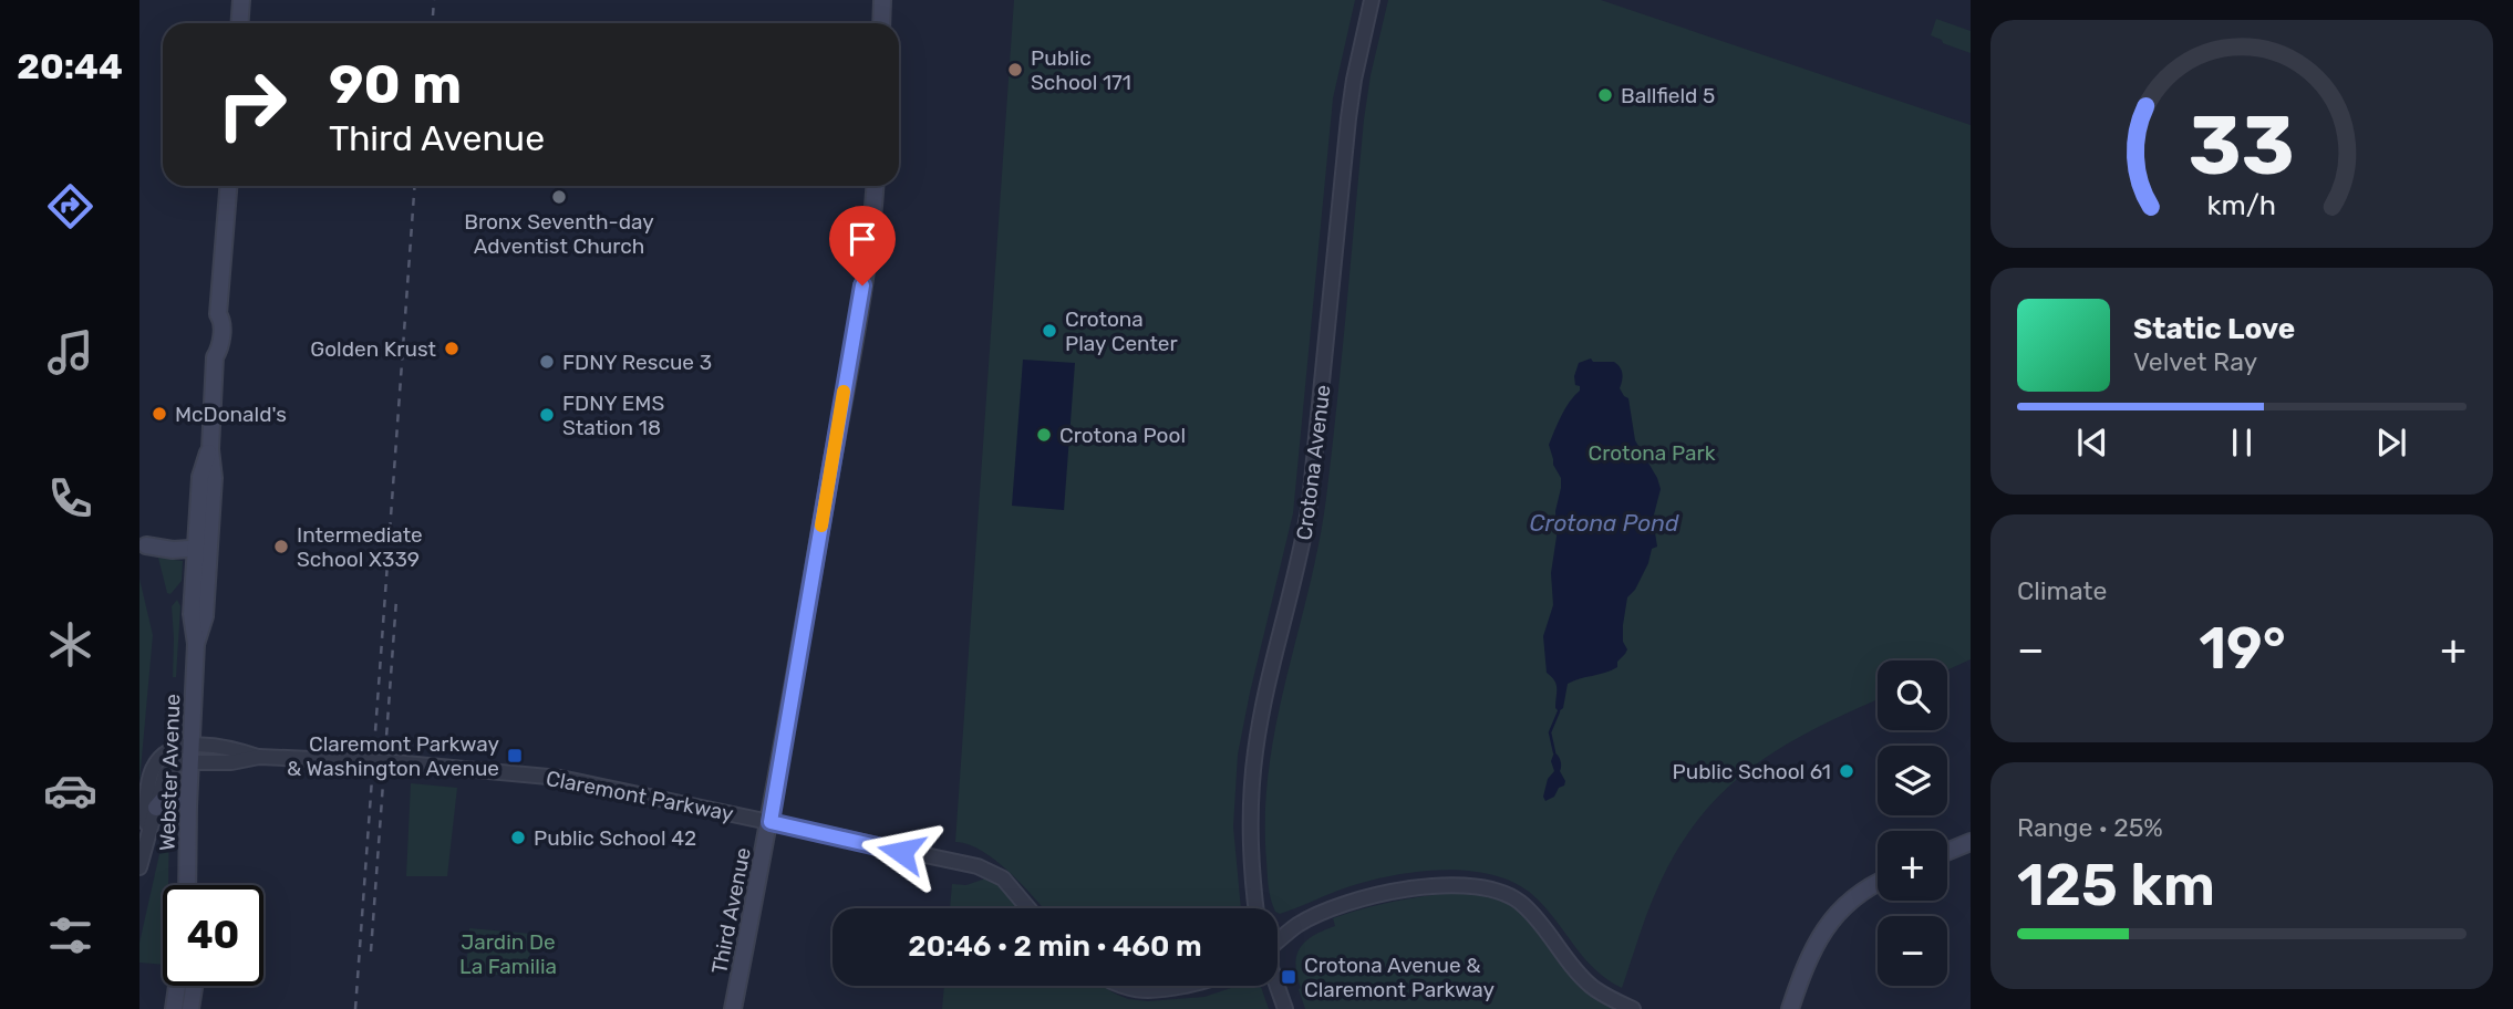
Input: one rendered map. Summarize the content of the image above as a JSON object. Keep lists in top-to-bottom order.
{
  "streets": {
    "main road": ["Webster Avenue", "Third Avenue"],
    "street": ["Crotona Avenue", "Claremont Parkway"]
  },
  "crossings": [
    ["Webster Avenue", "Claremont Parkway"],
    ["Claremont Parkway", "Third Avenue"]
  ],
  "water": ["Crotona Pond"],
  "parks": ["Crotona Park", "Jardin De La Familia"],
  "places": {
    "other": [
      "Public School 171",
      "Ballfield 5",
      "Bronx Seventh-day Adventist Church",
      "Crotona Play Center",
      "Golden Krust",
      "FDNY Rescue 3",
      "McDonald's",
      "FDNY EMS Station 18",
      "Crotona Pool",
      "Intermediate School X339",
      "Public School 61",
      "Public School 42"
    ],
    "transit": ["Claremont Parkway & Washington Avenue", "Crotona Avenue & Claremont Parkway"]
  },
  "page": {
    "tabs": "20:44",
    "turn": ["90 m", "Third Avenue"],
    "song": ["Static Love", "Velvet Ray"],
    "tile": [
      "Climate",
      ["Range · 25%", "125 km"]
    ],
    "heat": ["−", "19°", "+"],
    "map_buttons": ["+", "−"],
    "limit": "40",
    "trip": "20:46 · 2 min · 460 m",
    "gauge": ["33", "km/h"]
  }
}
